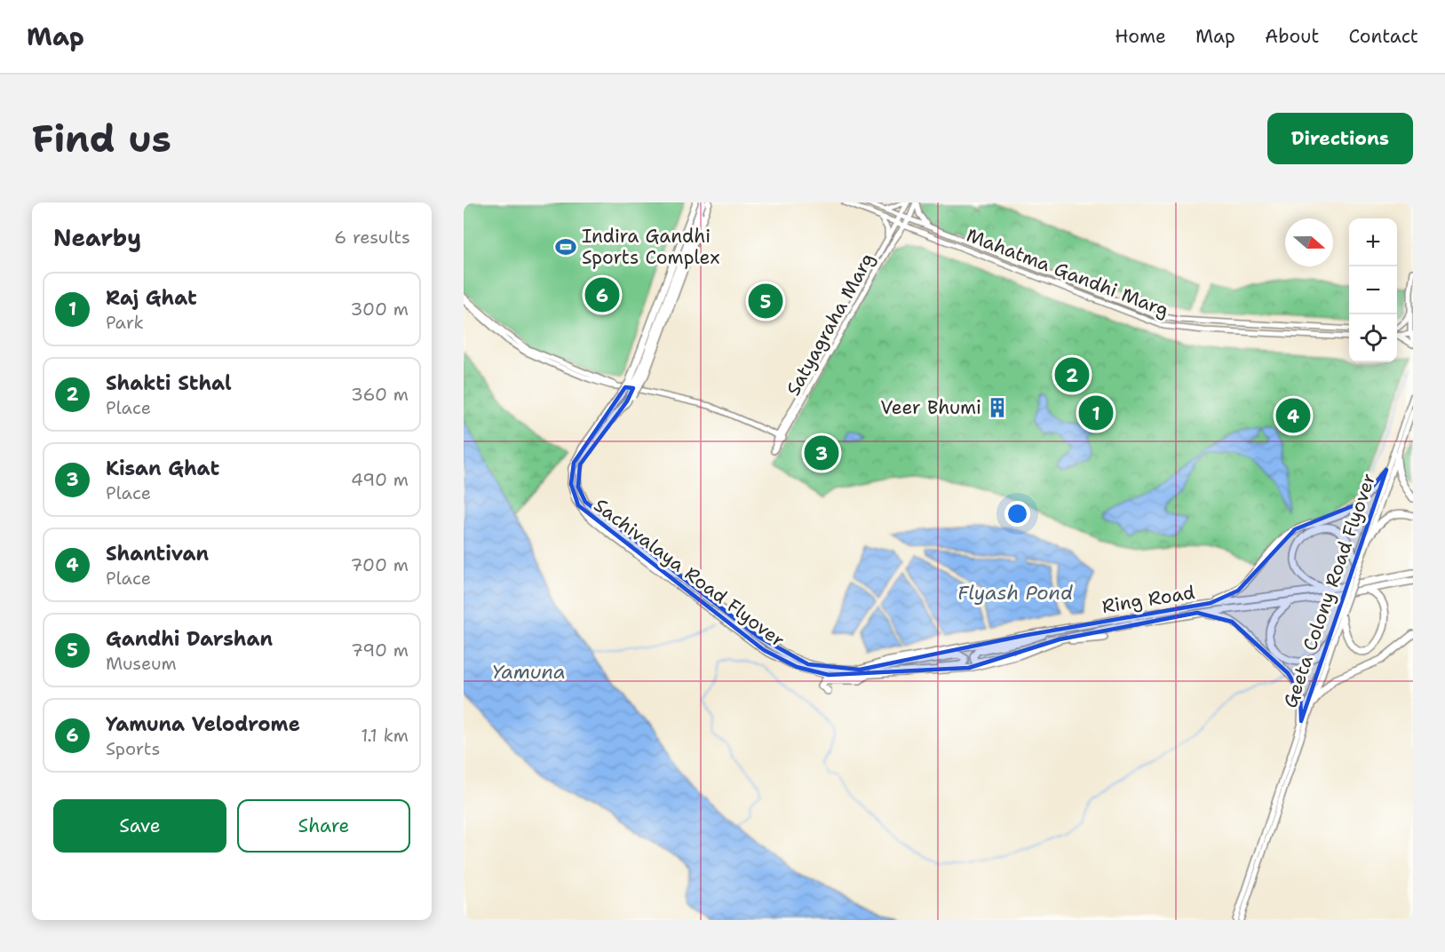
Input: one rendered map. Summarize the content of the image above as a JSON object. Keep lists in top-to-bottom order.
{
  "streets": {
    "highway": ["Sachivalaya Road Flyover", "Ring Road"],
    "main road": ["Mahatma Gandhi Marg", "Satyagraha Marg", "Geeta Colony Road Flyover"]
  },
  "crossings": [
    ["Mahatma Gandhi Marg", "Satyagraha Marg"],
    ["Sachivalaya Road Flyover", "Ring Road"]
  ],
  "water": ["Flyash Pond", "Yamuna"],
  "places": {
    "sports": ["Indira Gandhi Sports Complex"],
    "building": ["Veer Bhumi"]
  },
  "north": "right",
  "page": {
    "header": "Map",
    "nav": [
      "Home",
      "Map",
      "About",
      "Contact"
    ],
    "buttons": [
      "Directions",
      ["Save", "Share"]
    ],
    "title": "Find us",
    "heading": ["Nearby", "6 results"],
    "map_buttons": ["+", "−"],
    "list": [
      {
        "mark": "1",
        "name": "Raj Ghat",
        "note": "Park",
        "value": "300 m"
      },
      {
        "mark": "2",
        "name": "Shakti Sthal",
        "note": "Place",
        "value": "360 m"
      },
      {
        "mark": "3",
        "name": "Kisan Ghat",
        "note": "Place",
        "value": "490 m"
      },
      {
        "mark": "4",
        "name": "Shantivan",
        "note": "Place",
        "value": "700 m"
      },
      {
        "mark": "5",
        "name": "Gandhi Darshan",
        "note": "Museum",
        "value": "790 m"
      },
      {
        "mark": "6",
        "name": "Yamuna Velodrome",
        "note": "Sports",
        "value": "1.1 km"
      }
    ],
    "pins": [
      "6",
      "5",
      "2",
      "1",
      "4",
      "3"
    ]
  }
}
